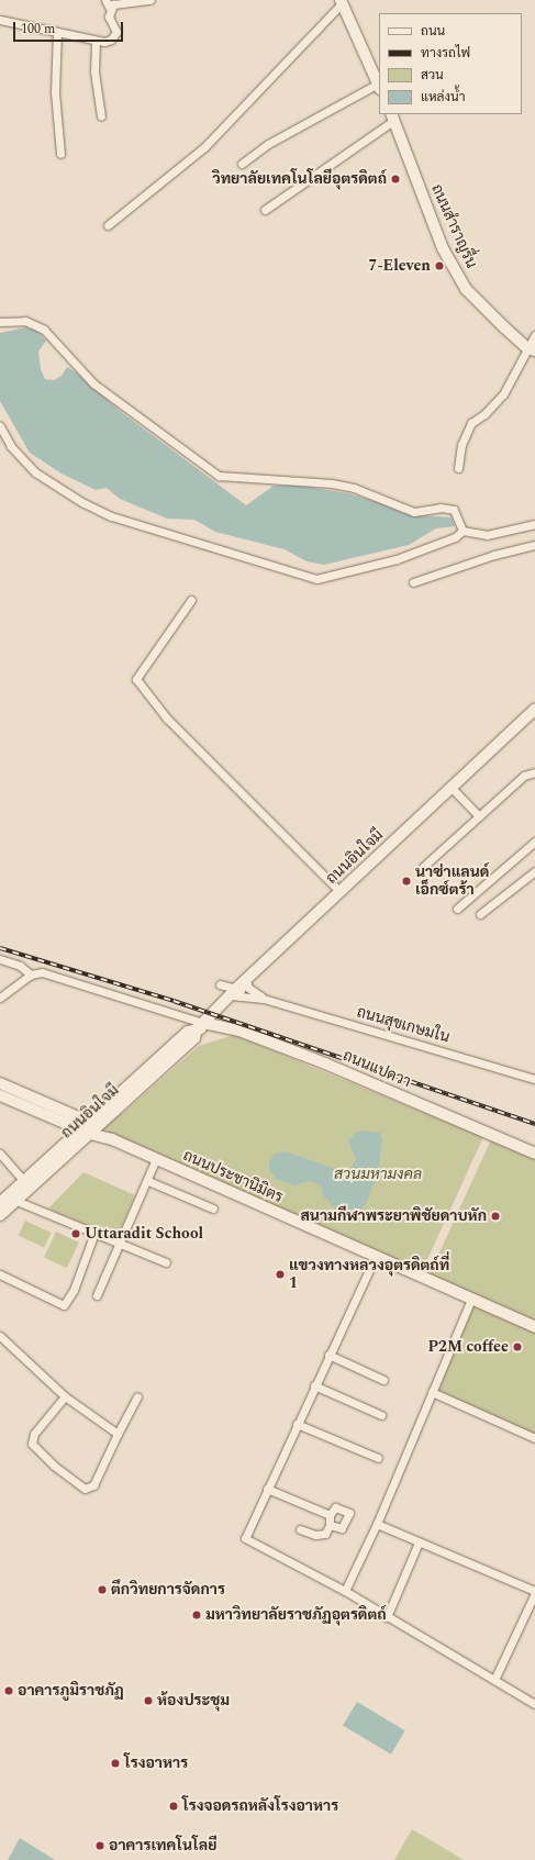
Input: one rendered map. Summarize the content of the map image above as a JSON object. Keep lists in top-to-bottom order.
{
  "streets": {
    "street": [
      "ถนนสำราญรื่น",
      "ถนนอินใจมี",
      "ถนนสุขเกษมใน",
      "ถนนแปดวา",
      "ถนนประชานิมิตร"
    ]
  },
  "crossings": [
    ["ถนนอินใจมี", "ถนนสุขเกษมใน"],
    ["ถนนอินใจมี", "ถนนแปดวา"],
    ["ถนนอินใจมี", "ถนนประชานิมิตร"]
  ],
  "parks": ["สวนมหามงคล"],
  "places": [
    "วิทยาลัยเทคโนโลยีอุตรดิตถ์",
    "7-Eleven",
    "นาซ่าแลนด์ เอ็กซ์ตร้า",
    "สนามกีฬาพระยาพิชัยดาบหัก",
    "Uttaradit School",
    "แขวงทางหลวงอุตรดิตถ์ที่ 1",
    "P2M coffee",
    "ตึกวิทยการจัดการ",
    "มหาวิทยาลัยราชภัฏอุตรดิตถ์",
    "อาคารภูมิราชภัฏ",
    "ห้องประชุม",
    "โรงอาหาร",
    "โรงจอดรถหลังโรงอาหาร",
    "อาคารเทคโนโลยี"
  ],
  "legend": [
    "ถนน",
    "ทางรถไฟ",
    "สวน",
    "แหล่งน้ำ"
  ],
  "scale_bar": "100 m"
}
